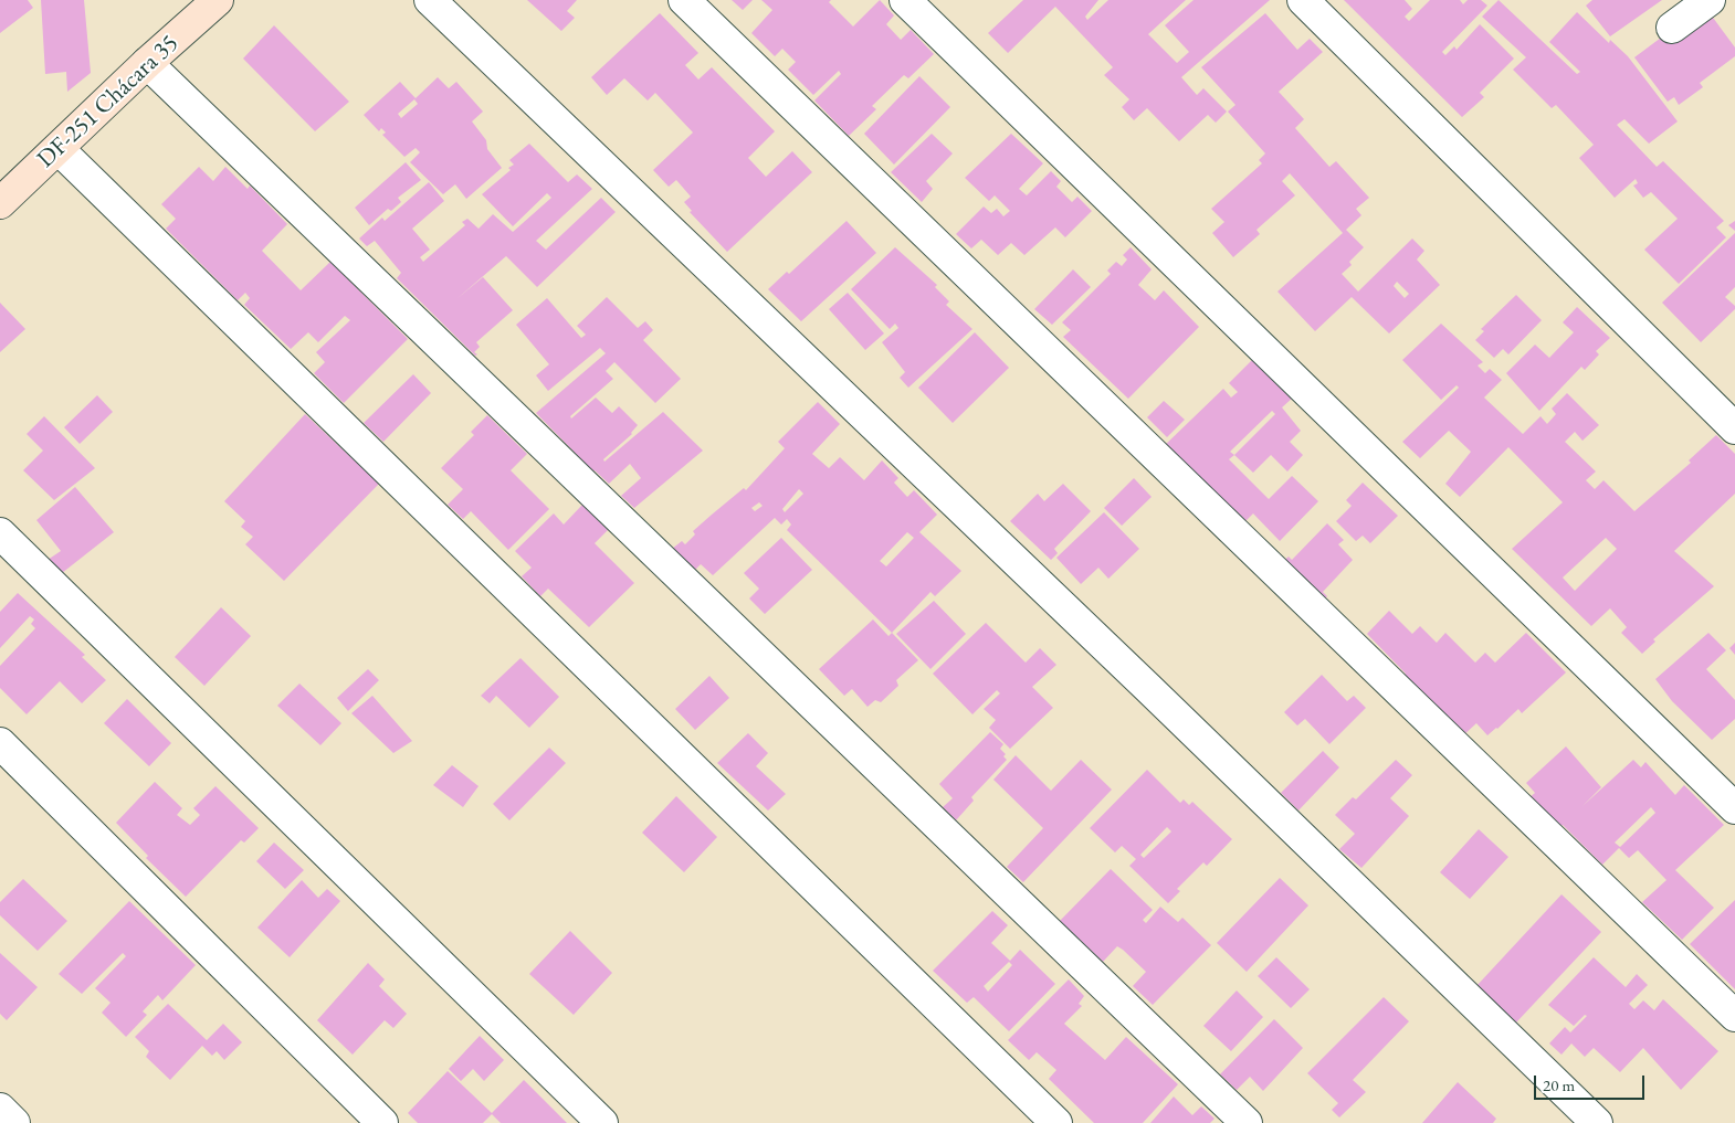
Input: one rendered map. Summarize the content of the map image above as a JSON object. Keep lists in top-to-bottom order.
{
  "streets": {
    "street": ["DF-251 Chácara 35"]
  },
  "scale_bar": "20 m"
}
